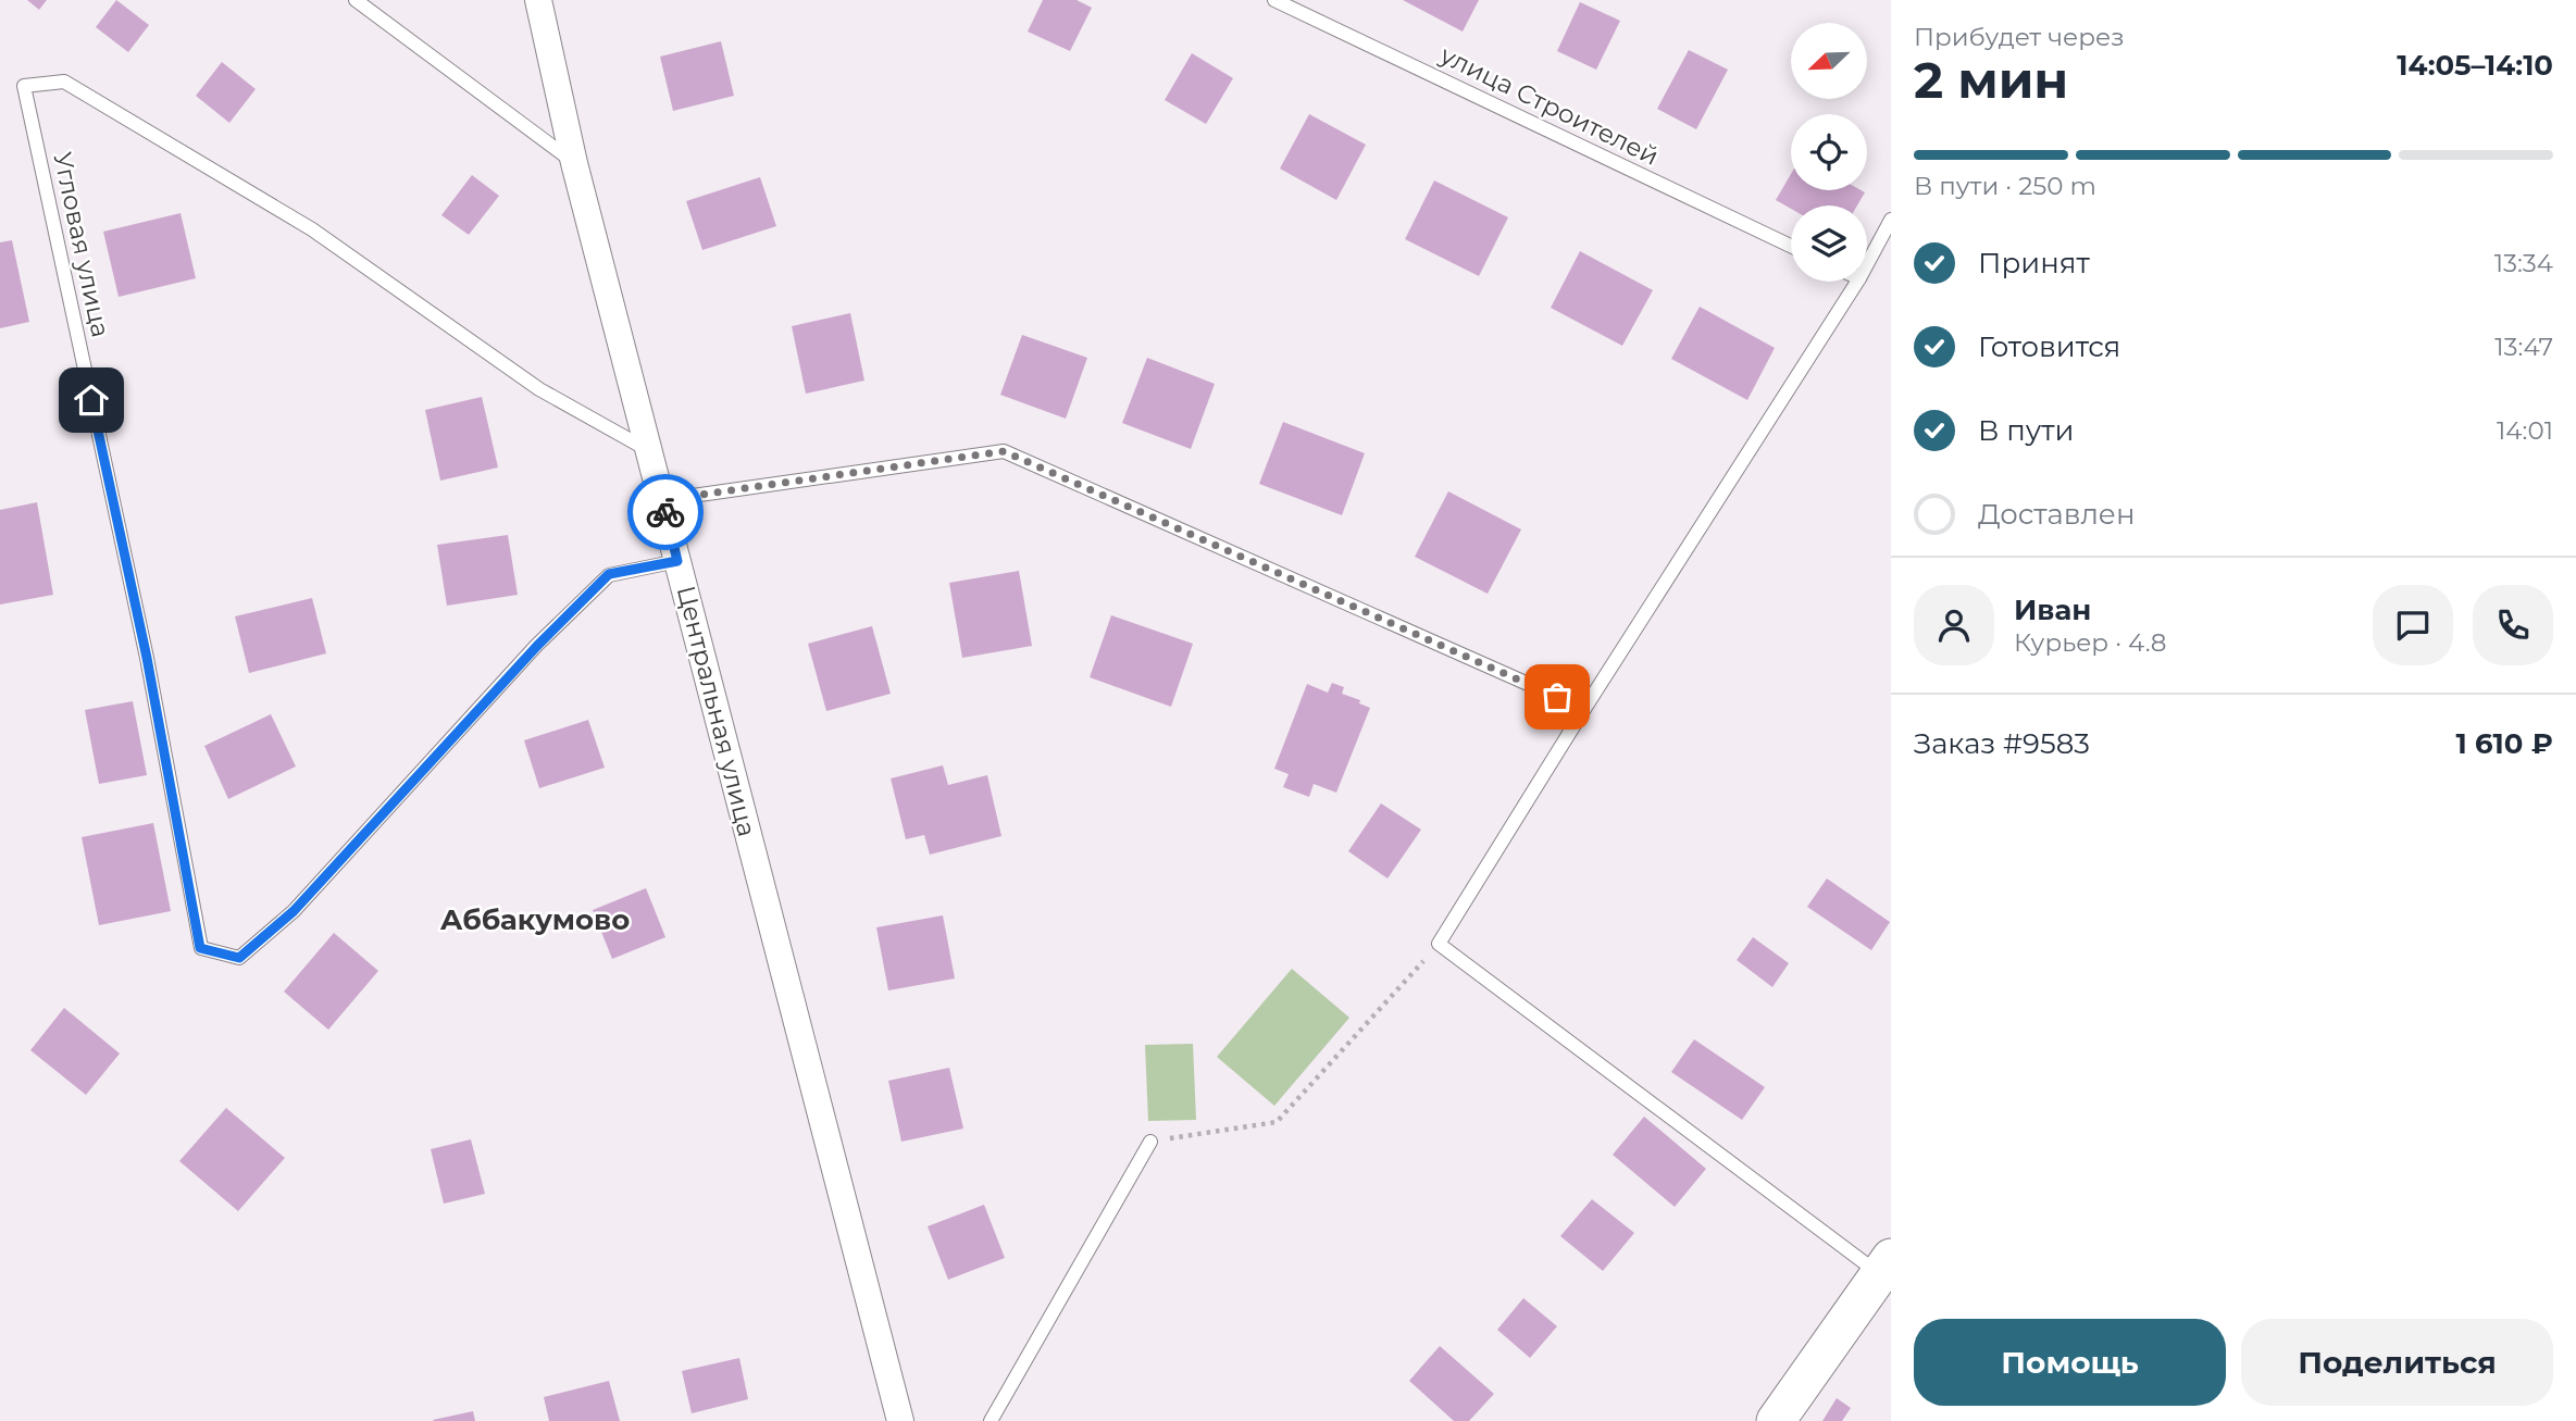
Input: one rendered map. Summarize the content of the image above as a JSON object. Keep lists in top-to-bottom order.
{
  "streets": {
    "street": ["Центральная улица"],
    "lane": ["улица Строителей", "Угловая улица"]
  },
  "crossings": [
    ["Угловая улица", "Центральная улица"]
  ],
  "districts": ["Аббакумово"],
  "north": "bottom left",
  "page": {
    "heading": ["2 мин", "Прибудет через", "14:05–14:10"],
    "panel": [
      "Иван",
      "Курьер · 4.8",
      "Заказ #9583",
      "1 610 ₽"
    ],
    "bar": "В пути · 250 m",
    "list": [
      ["Принят", "13:34"],
      ["Готовится", "13:47"],
      ["В пути", "14:01"],
      "Доставлен"
    ],
    "buttons": ["Помощь", "Поделиться"]
  }
}
